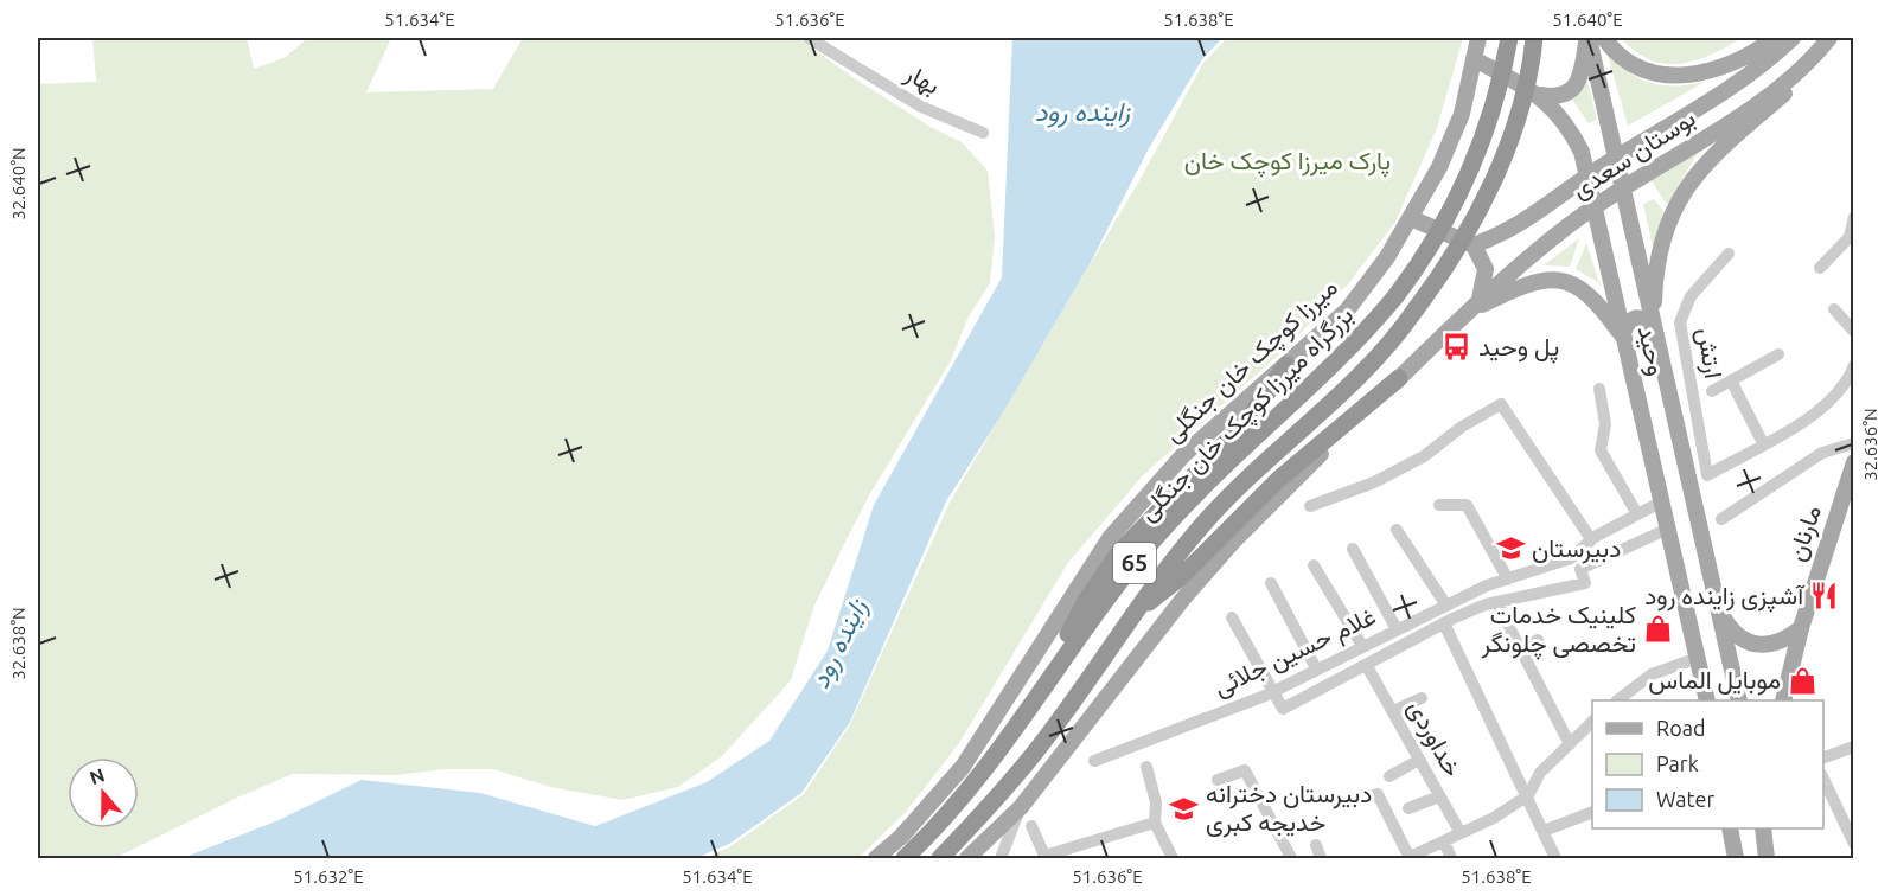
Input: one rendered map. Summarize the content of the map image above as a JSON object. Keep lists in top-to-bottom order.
{
  "streets": {
    "highway": ["بزرگراه میرزا کوچک خان جنگلی", "65"],
    "main road": [
      "بوستان سعدی",
      "وحید",
      "میرزا کوچک خان جنگلی",
      "مارنان"
    ],
    "street": [
      "بهار",
      "ارتش",
      "غلام حسین جلائی",
      "خداوردی"
    ]
  },
  "crossings": [
    ["بوستان سعدی", "وحید"],
    ["وحید", "میرزا کوچک خان جنگلی"],
    ["وحید", "غلام حسین جلائی"]
  ],
  "water": ["زاینده رود"],
  "parks": ["پارک میرزا کوچک خان"],
  "places": {
    "bus stop": ["پل وحید"],
    "school or university": ["دبیرستان", "دبیرستان دخترانه خدیجه کبری"],
    "restaurant": ["آشپزی زاینده رود"],
    "shop": ["کلینیک خدمات تخصصی چلونگر", "موبایل الماس"]
  },
  "legend": ["Road", "Park", "Water"],
  "north": "top",
  "coordinates": [
    "51.634°E",
    "51.636°E",
    "51.638°E",
    "51.640°E",
    "32.640°N",
    "32.636°N",
    "32.638°N",
    "51.632°E"
  ]
}
